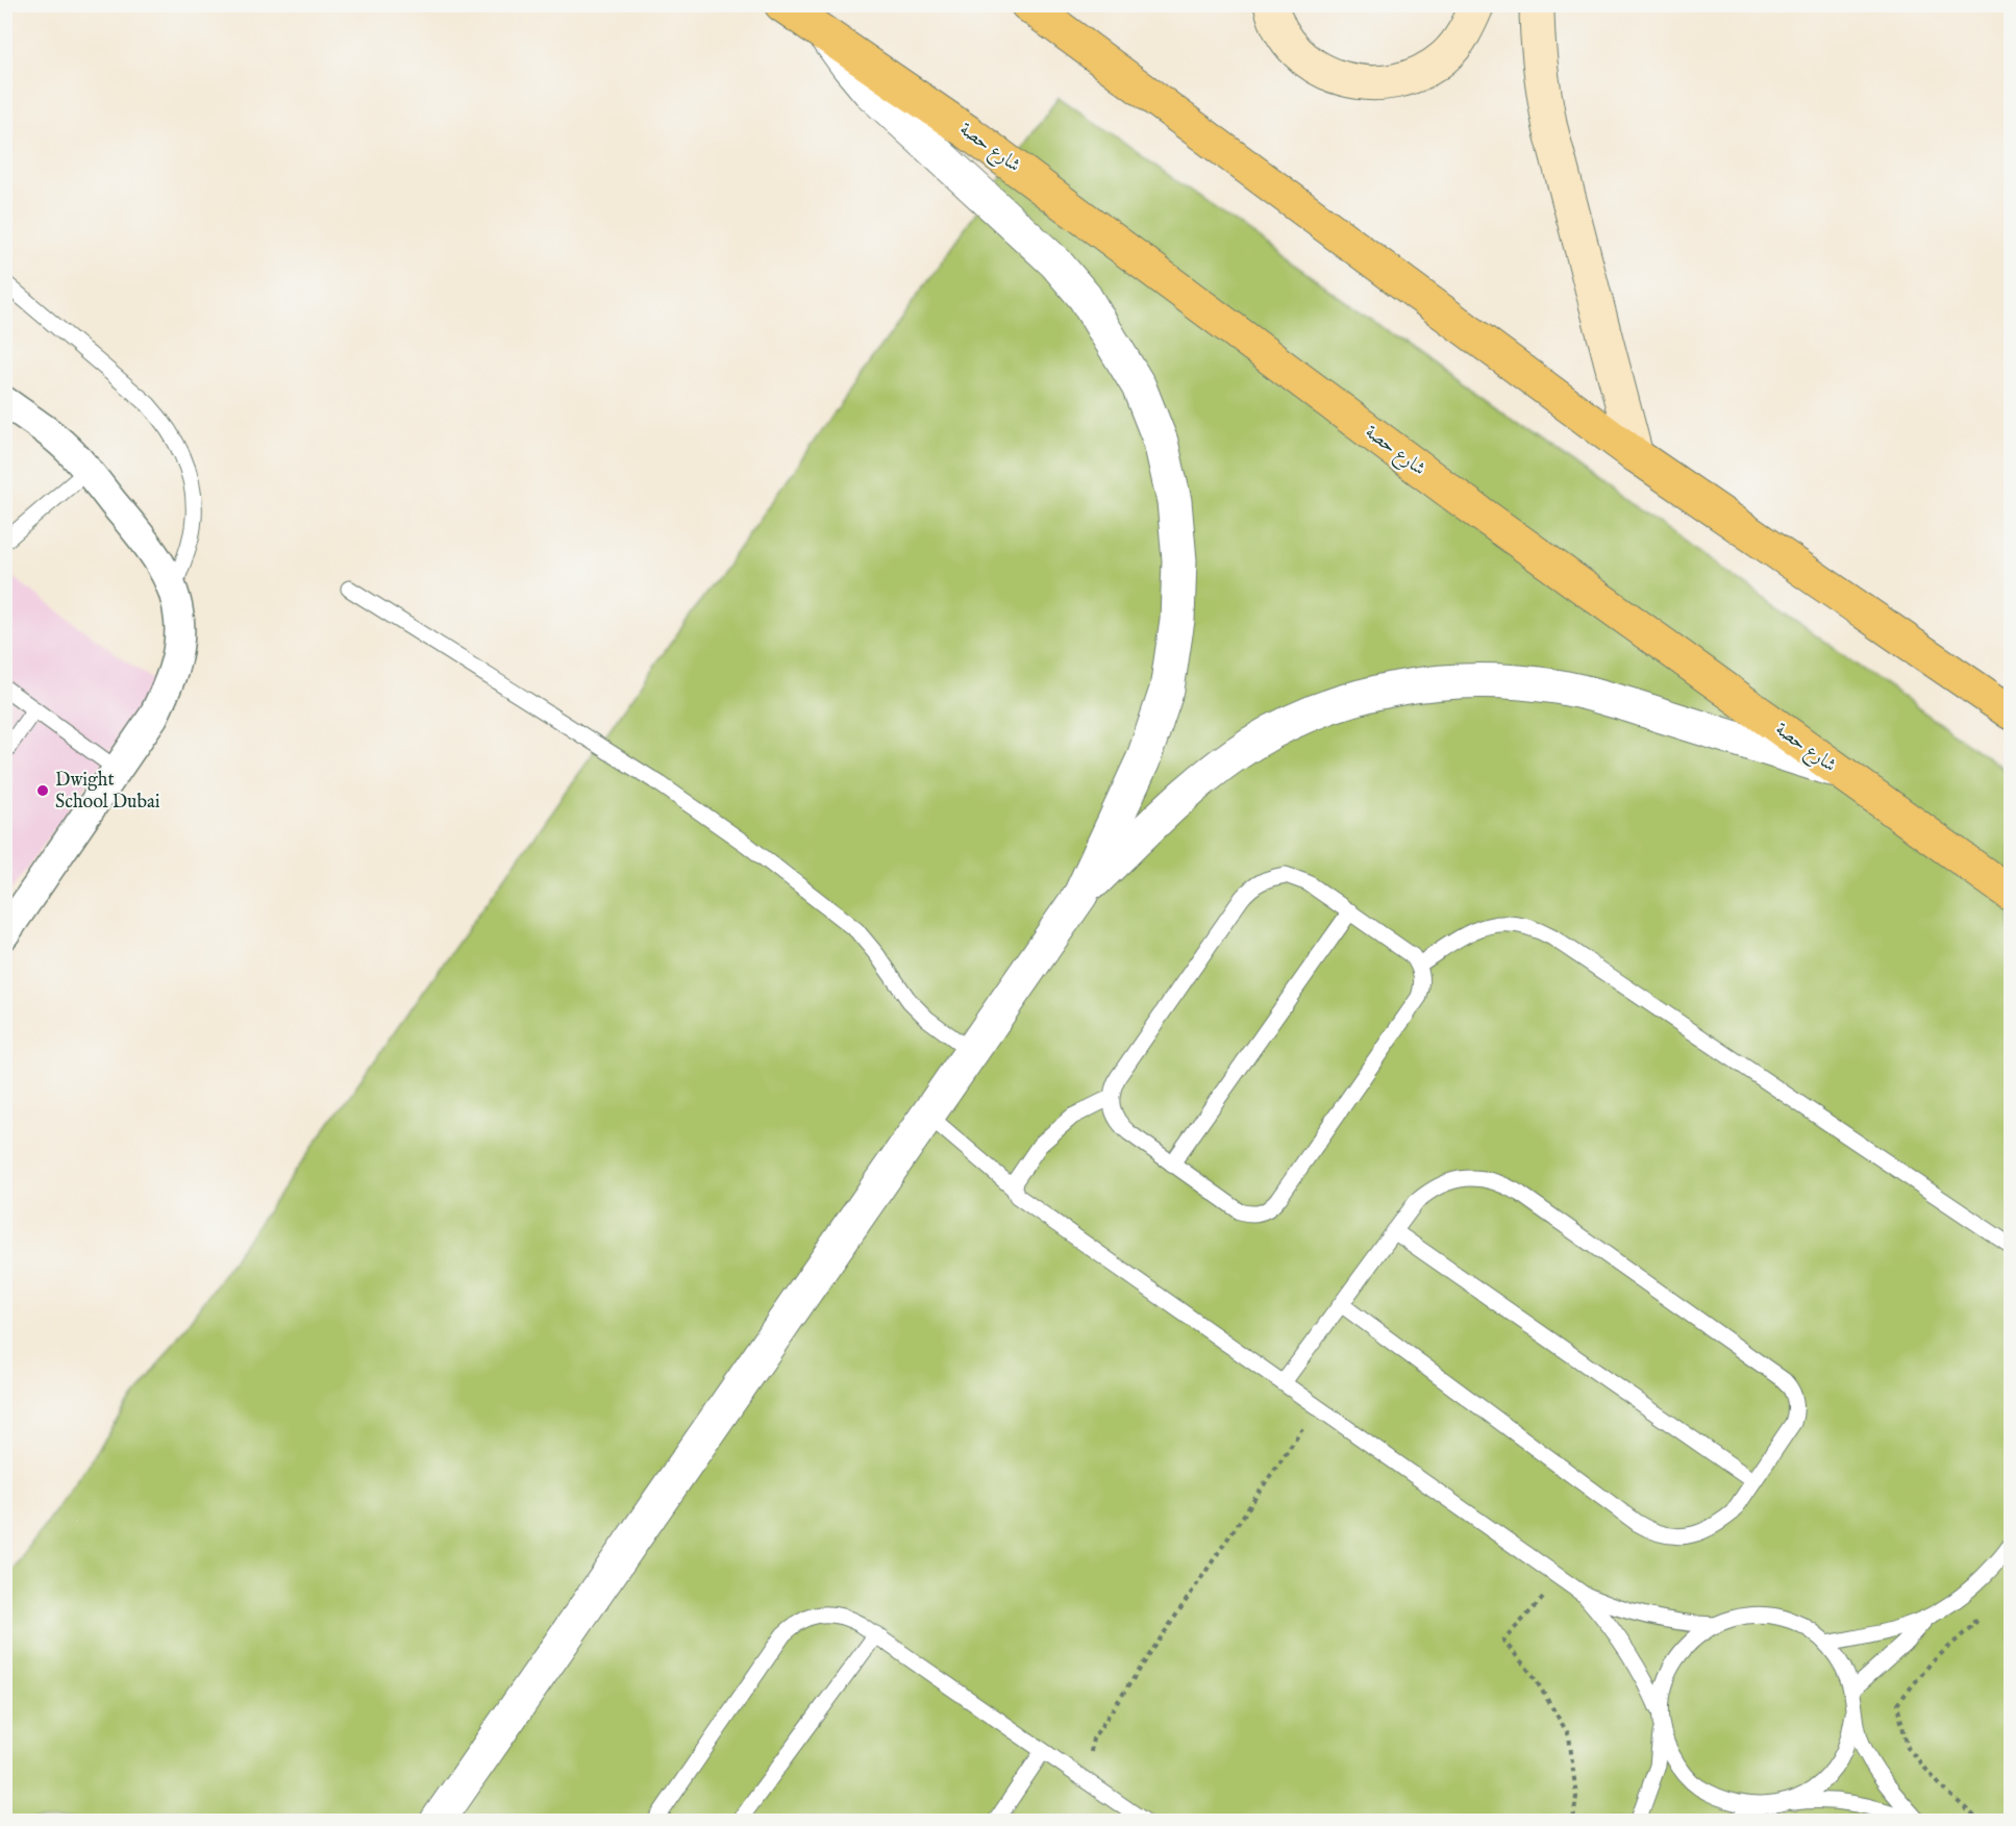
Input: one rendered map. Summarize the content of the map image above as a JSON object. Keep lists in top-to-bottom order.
{
  "streets": {
    "main road": ["شارع حصة"]
  },
  "places": ["Dwight School Dubai"]
}
